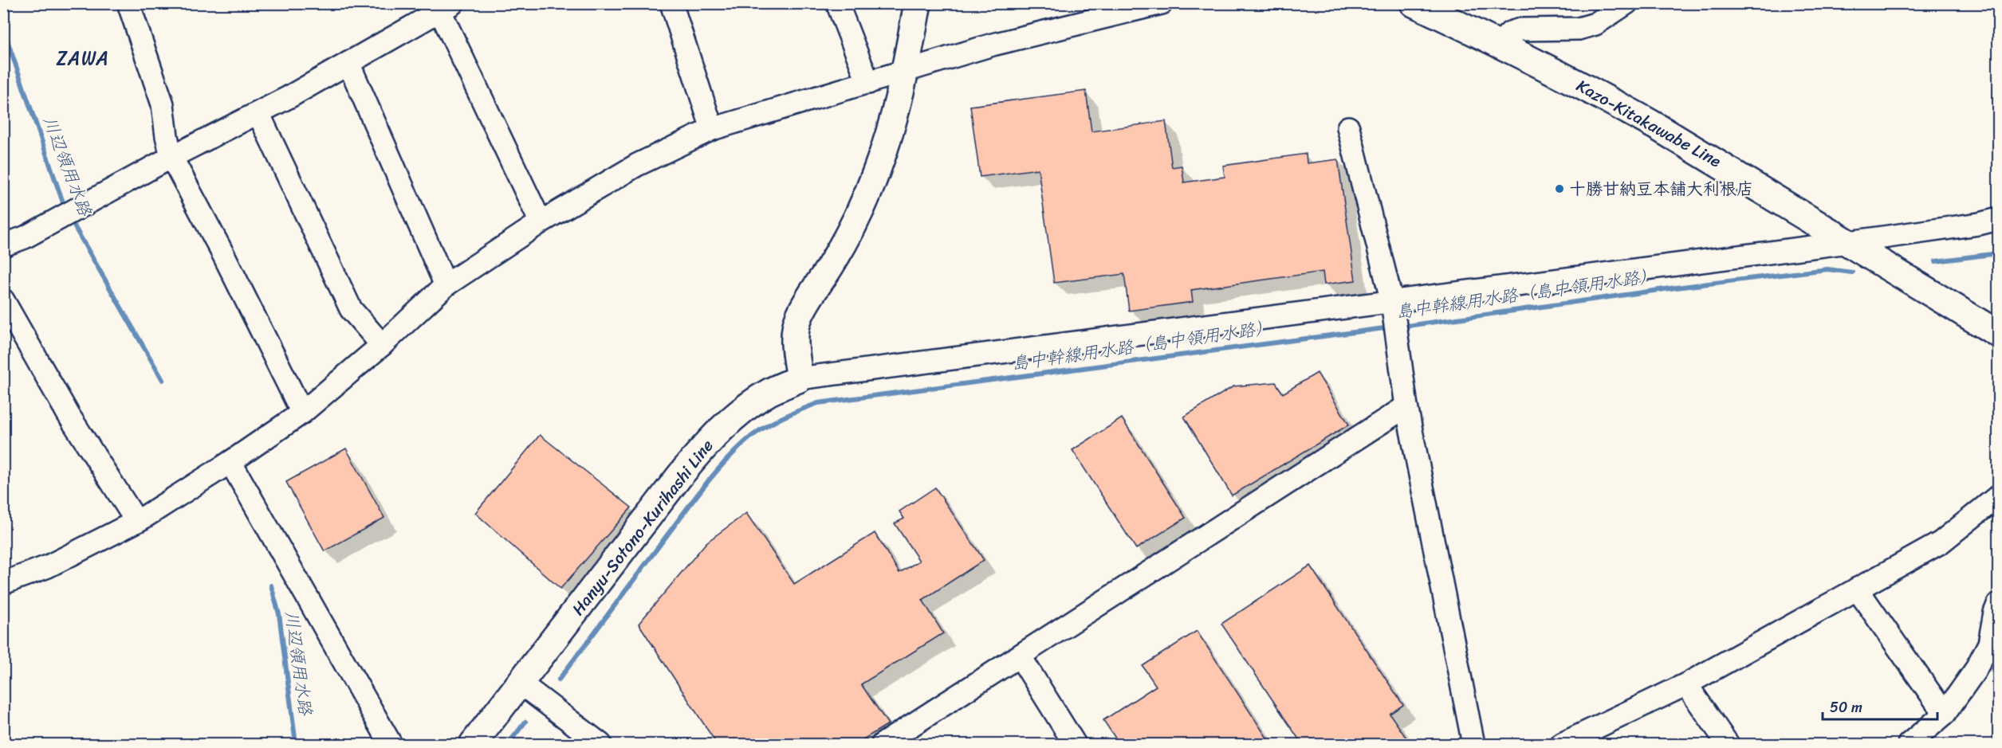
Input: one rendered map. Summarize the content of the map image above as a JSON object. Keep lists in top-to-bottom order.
{
  "streets": {
    "main road": ["Kazo-Kitakawabe Line", "Hanyu-Sotono-Kurihashi Line"]
  },
  "districts": ["ZAWA"],
  "water": ["川辺領用水路", "島中幹線用水路（島中領用水路）"],
  "places": ["十勝甘納豆本舗大利根店"],
  "scale_bar": "50 m"
}
